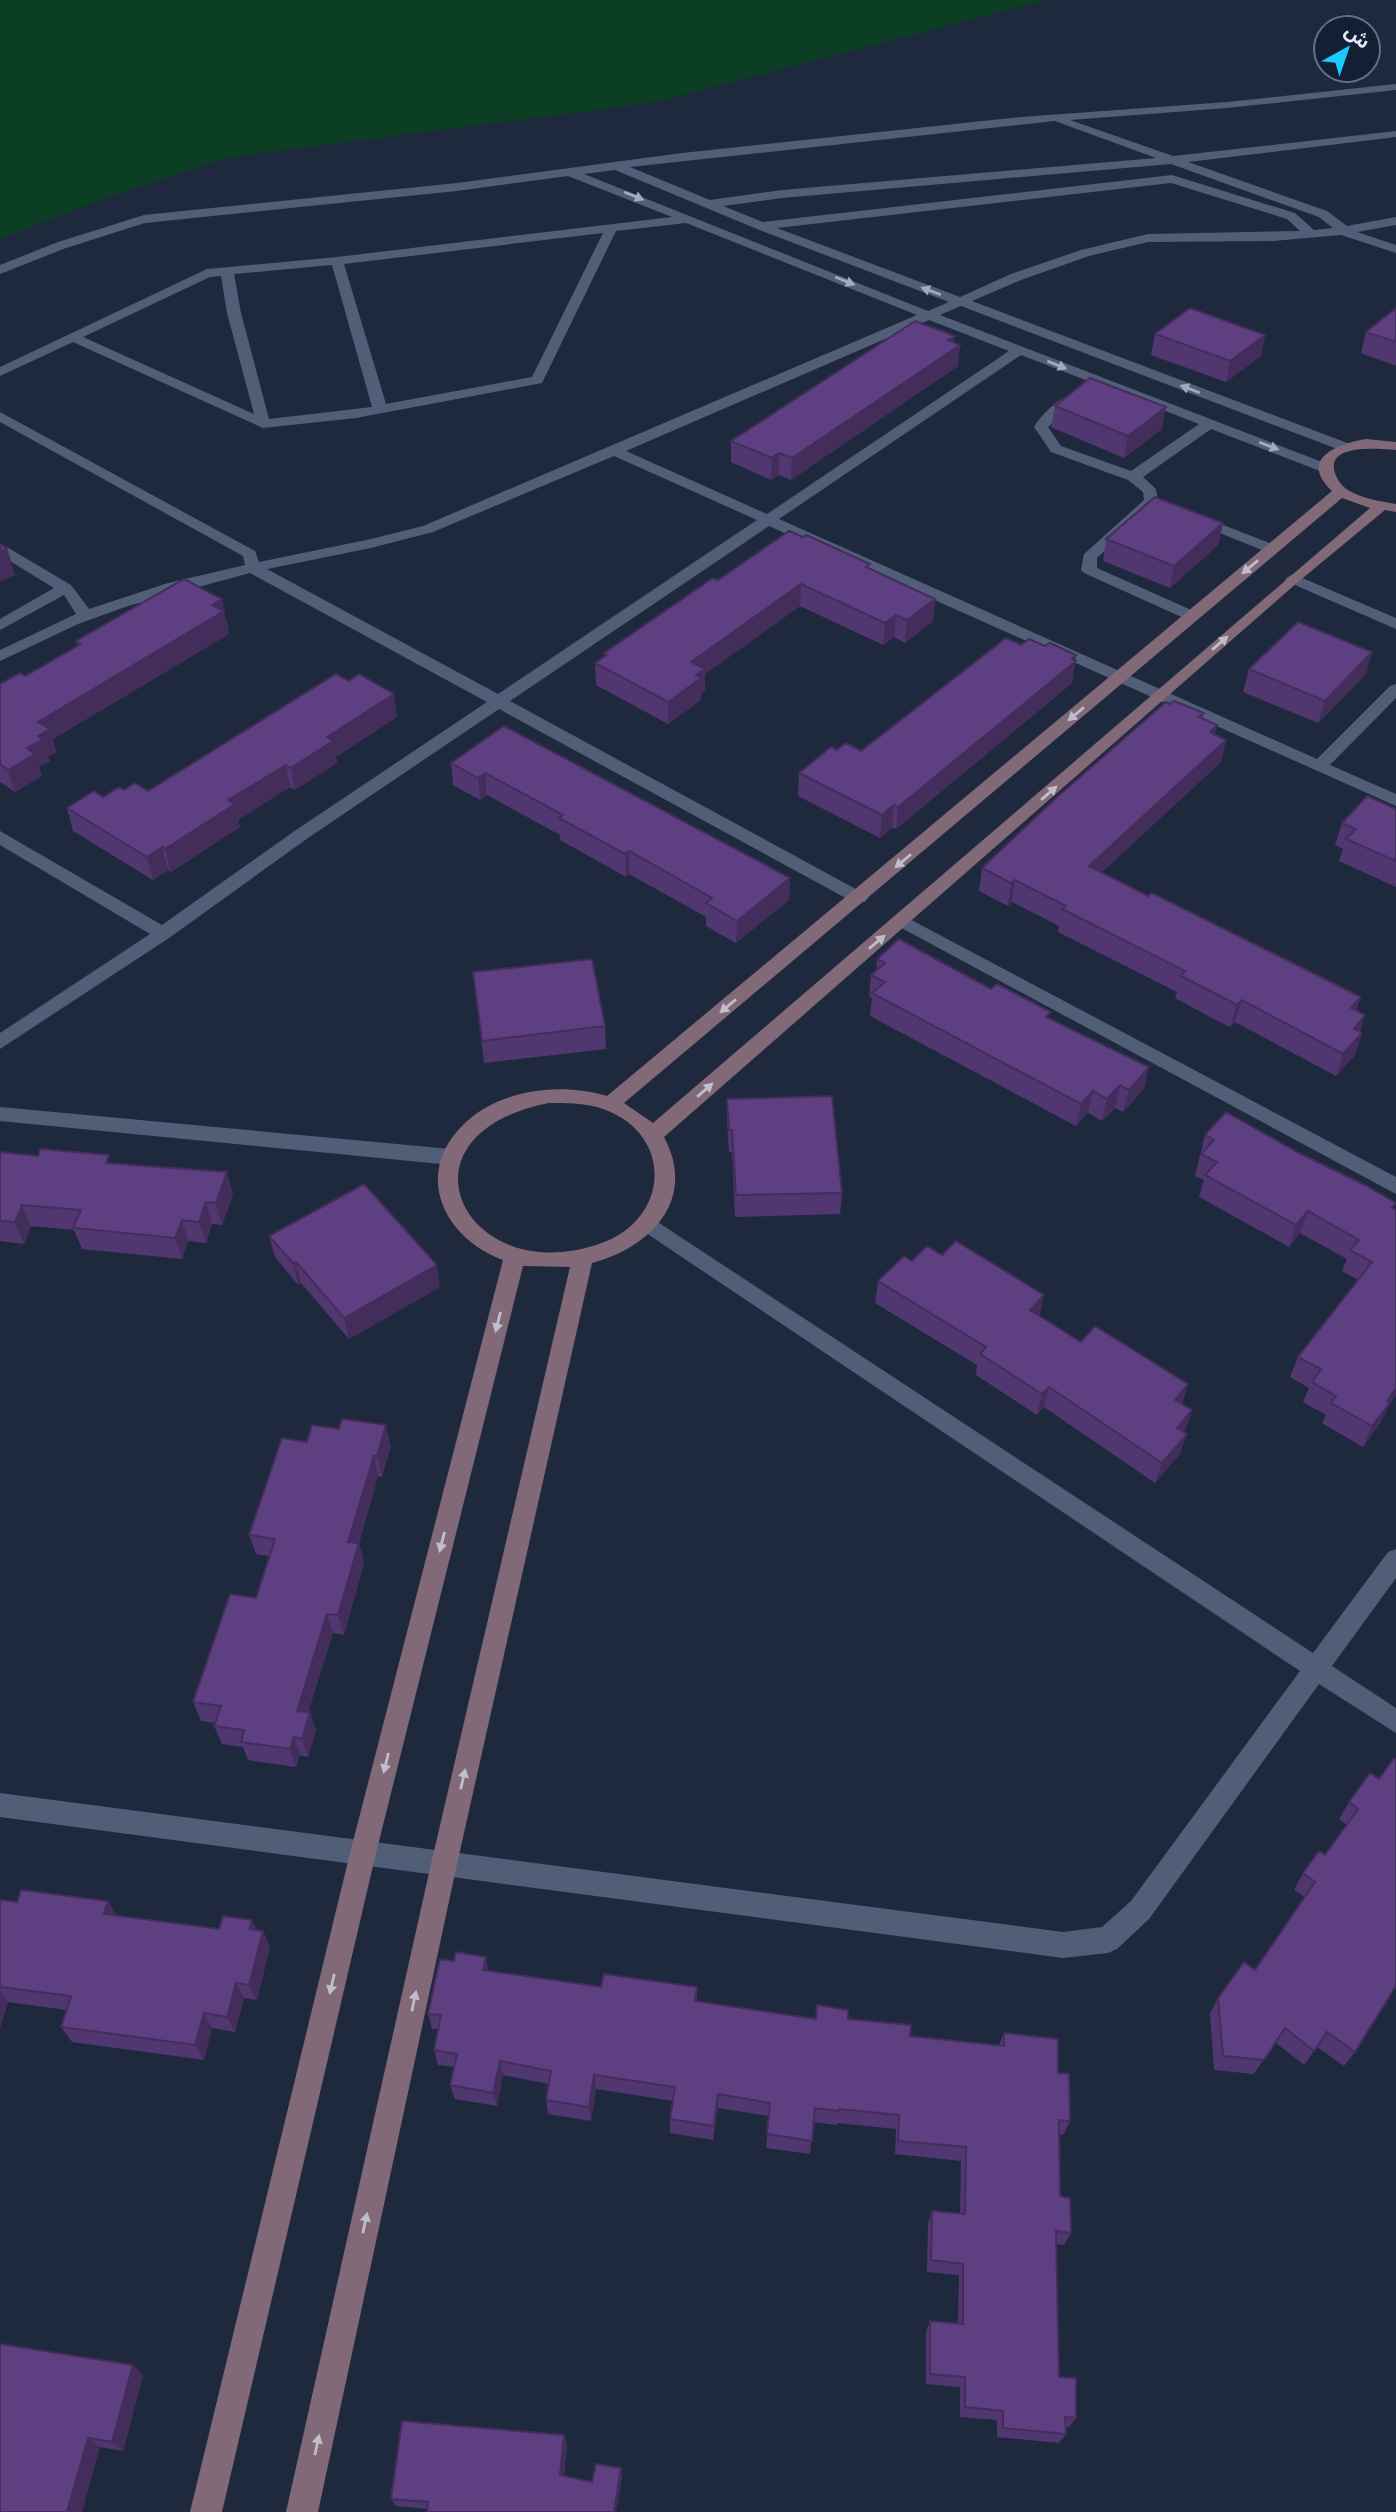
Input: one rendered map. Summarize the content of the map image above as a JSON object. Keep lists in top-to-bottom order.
{
  "north": "top right"
}
